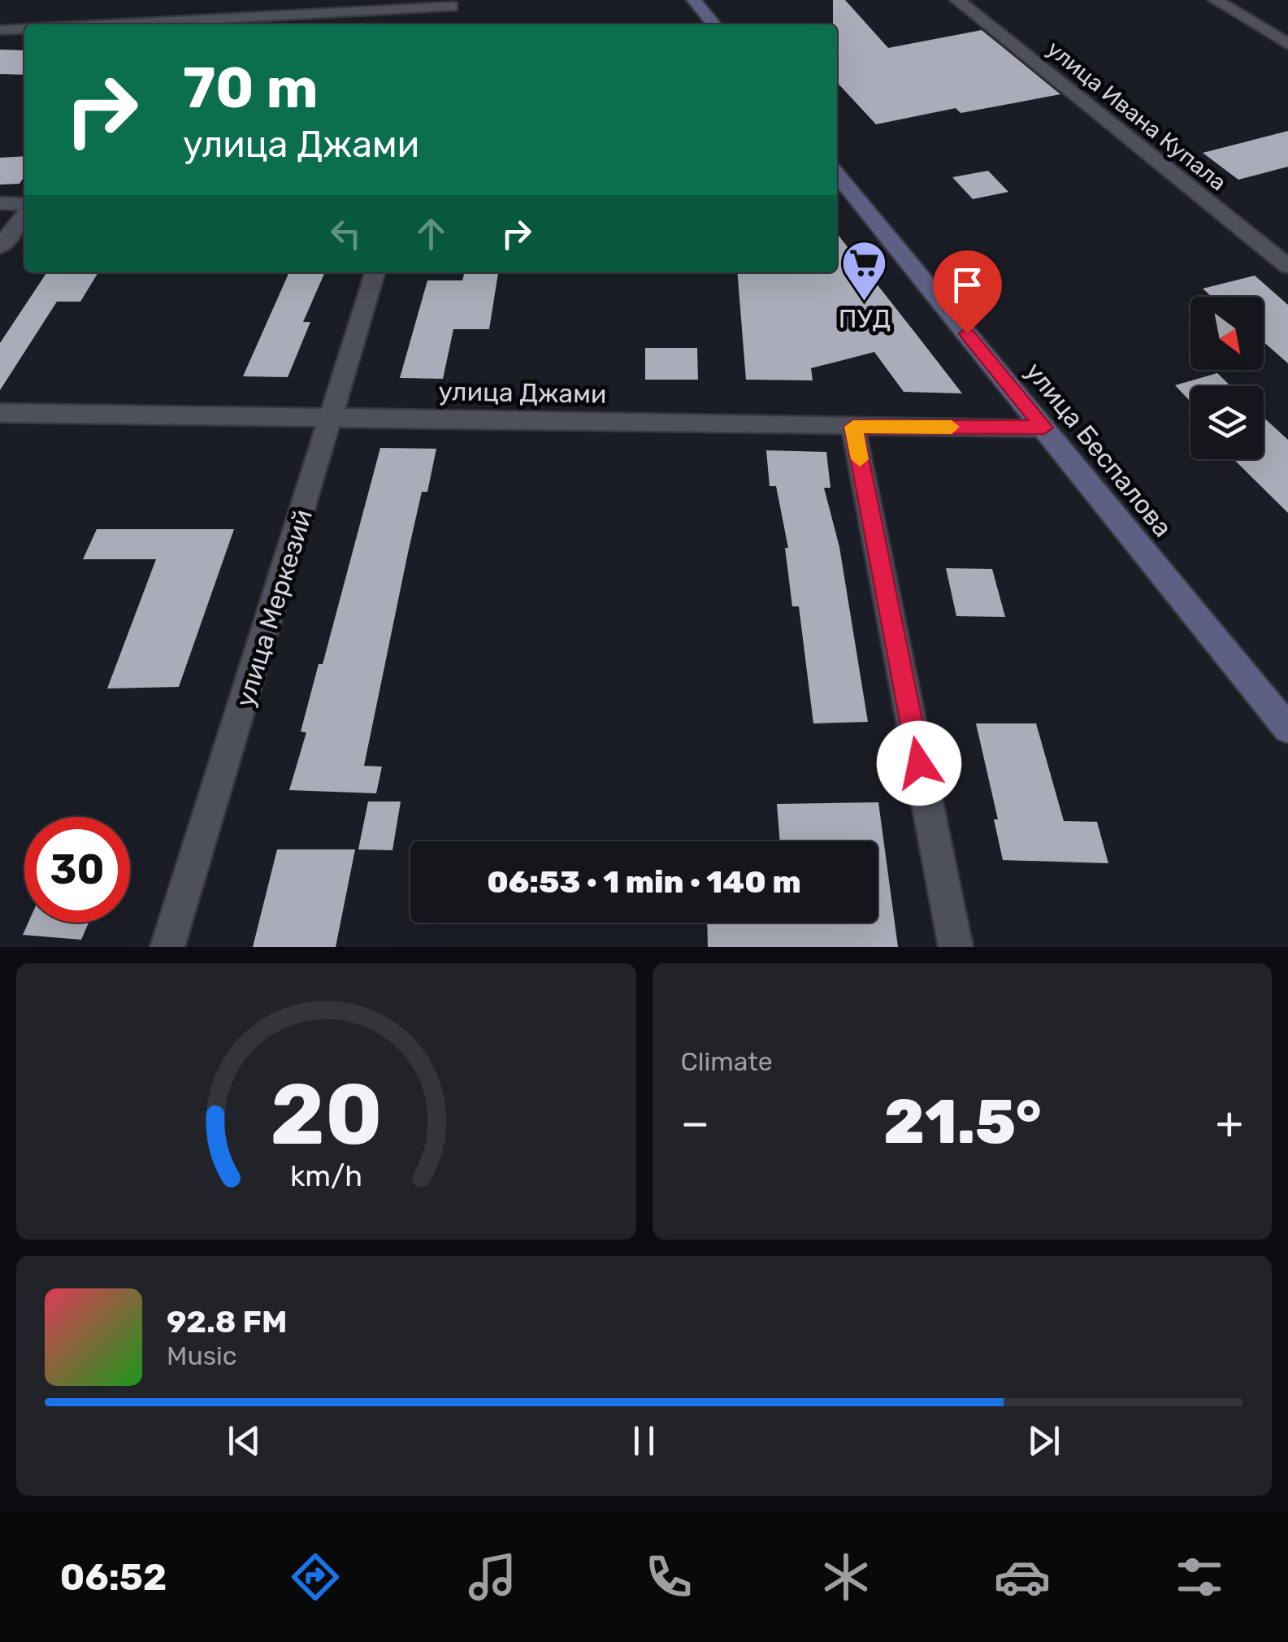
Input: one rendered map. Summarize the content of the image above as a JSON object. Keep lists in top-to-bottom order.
{
  "streets": {
    "main road": ["улица Беспалова"],
    "street": ["улица Ивана Купала", "улица Джами", "улица Меркезий"]
  },
  "crossings": [
    ["улица Джами", "улица Беспалова"],
    ["улица Джами", "улица Меркезий"]
  ],
  "places": {
    "supermarket": ["ПУД"]
  },
  "north": "bottom right",
  "page": {
    "turn": ["70 m", "улица Джами"],
    "limit": "30",
    "trip": "06:53 · 1 min · 140 m",
    "tile": "Climate",
    "heat": ["−", "21.5°", "+"],
    "song": ["92.8 FM", "Music"],
    "tabs": "06:52",
    "gauge": ["20", "km/h"]
  }
}
